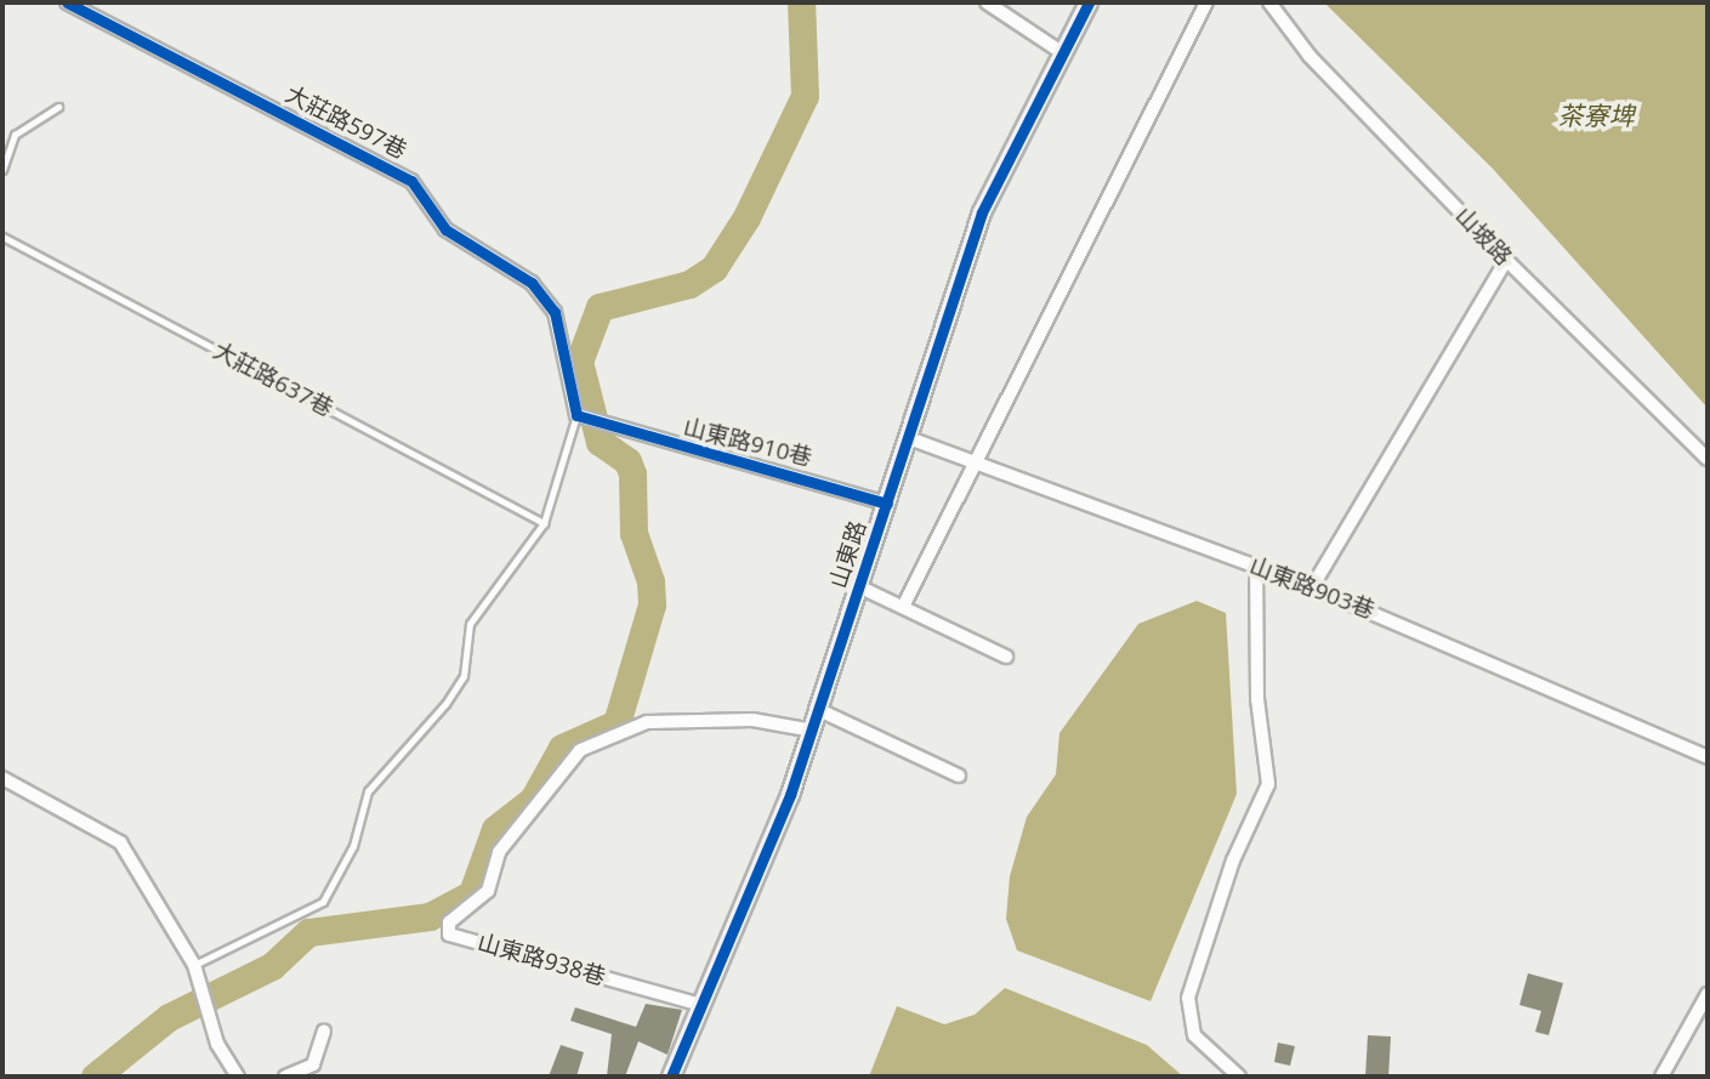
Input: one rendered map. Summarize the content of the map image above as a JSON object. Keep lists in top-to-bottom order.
{
  "streets": {
    "street": [
      "大莊路597巷",
      "山坡路",
      "山東路910巷",
      "山東路",
      "山東路903巷",
      "山東路938巷"
    ],
    "lane": ["大莊路637巷"]
  },
  "crossings": [
    ["大莊路597巷", "山東路910巷"],
    ["山東路910巷", "山東路"],
    ["山東路", "山東路903巷"],
    ["山東路", "山東路938巷"]
  ],
  "water": ["茶寮埤"]
}
